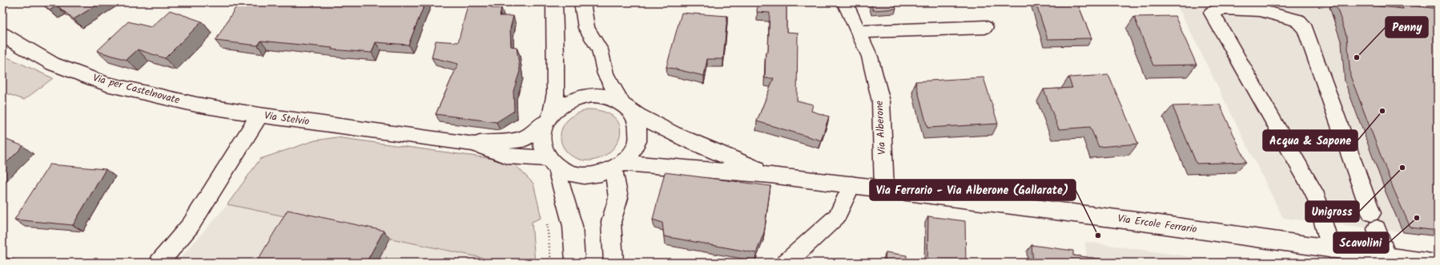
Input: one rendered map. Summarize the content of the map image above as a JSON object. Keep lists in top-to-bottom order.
{
  "streets": {
    "street": [
      "Via per Castelnovate",
      "Via Stelvio",
      "Via Alberone",
      "Via Ercole Ferrario"
    ]
  },
  "crossings": [
    ["Via per Castelnovate", "Via Stelvio"],
    ["Via Alberone", "Via Ercole Ferrario"]
  ],
  "places": [
    "Penny",
    "Acqua & Sapone",
    "Unigross",
    "Scavolini",
    "Via Ferrario - Via Alberone (Gallarate)"
  ]
}
